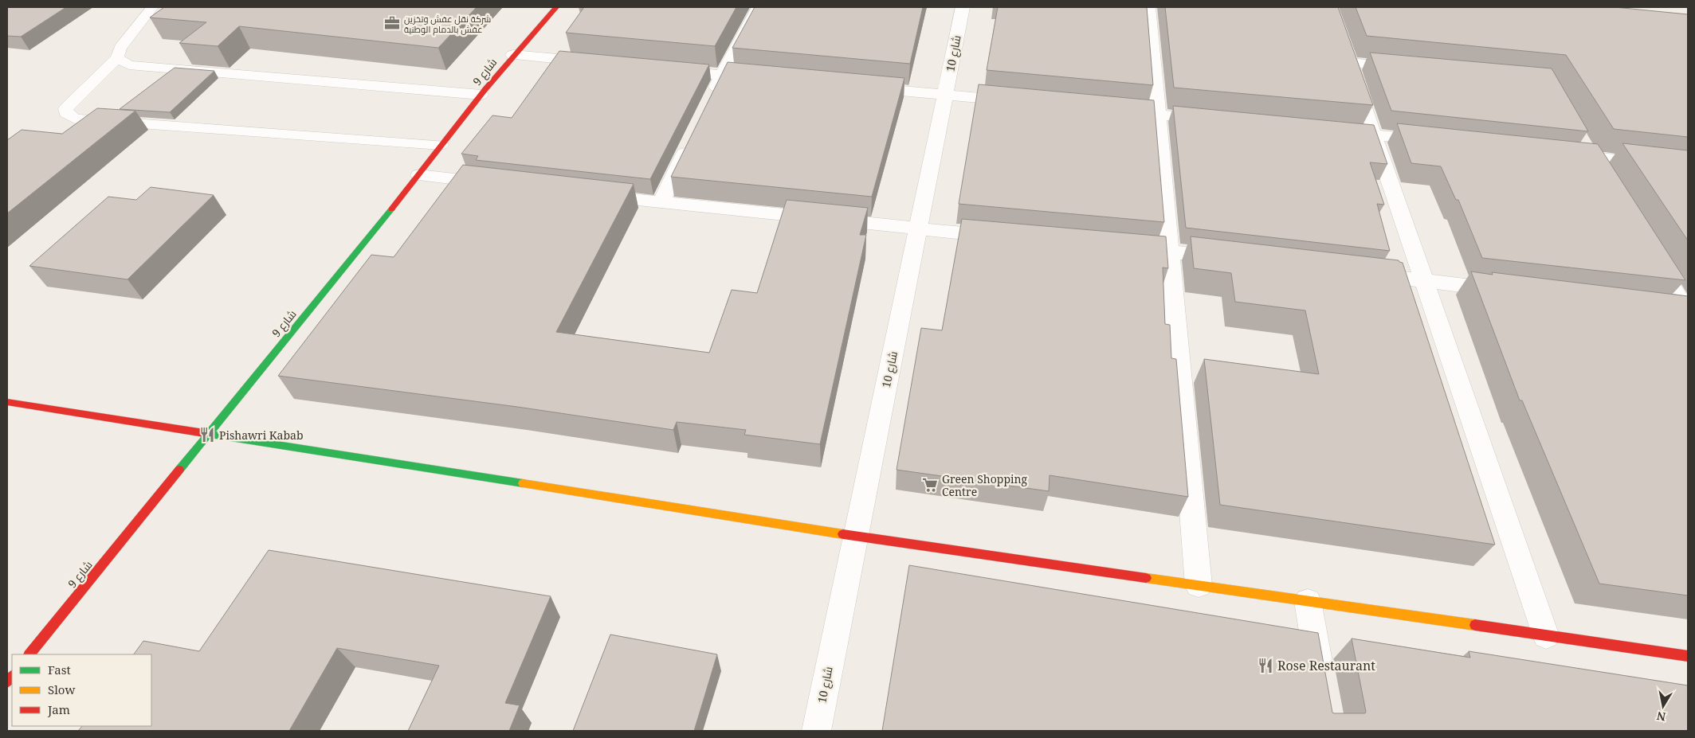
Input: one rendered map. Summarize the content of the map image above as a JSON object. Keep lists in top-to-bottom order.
{
  "streets": {
    "street": ["شارع 10", "شارع 9"]
  },
  "places": {
    "office": ["شركة نقل عفش وتخزين عفش بالدمام الوطنية"],
    "restaurant": ["Pishawri Kabab", "Rose Restaurant"],
    "supermarket": ["Green Shopping Centre"]
  },
  "legend": ["Fast", "Slow", "Jam"],
  "north": "bottom"
}
